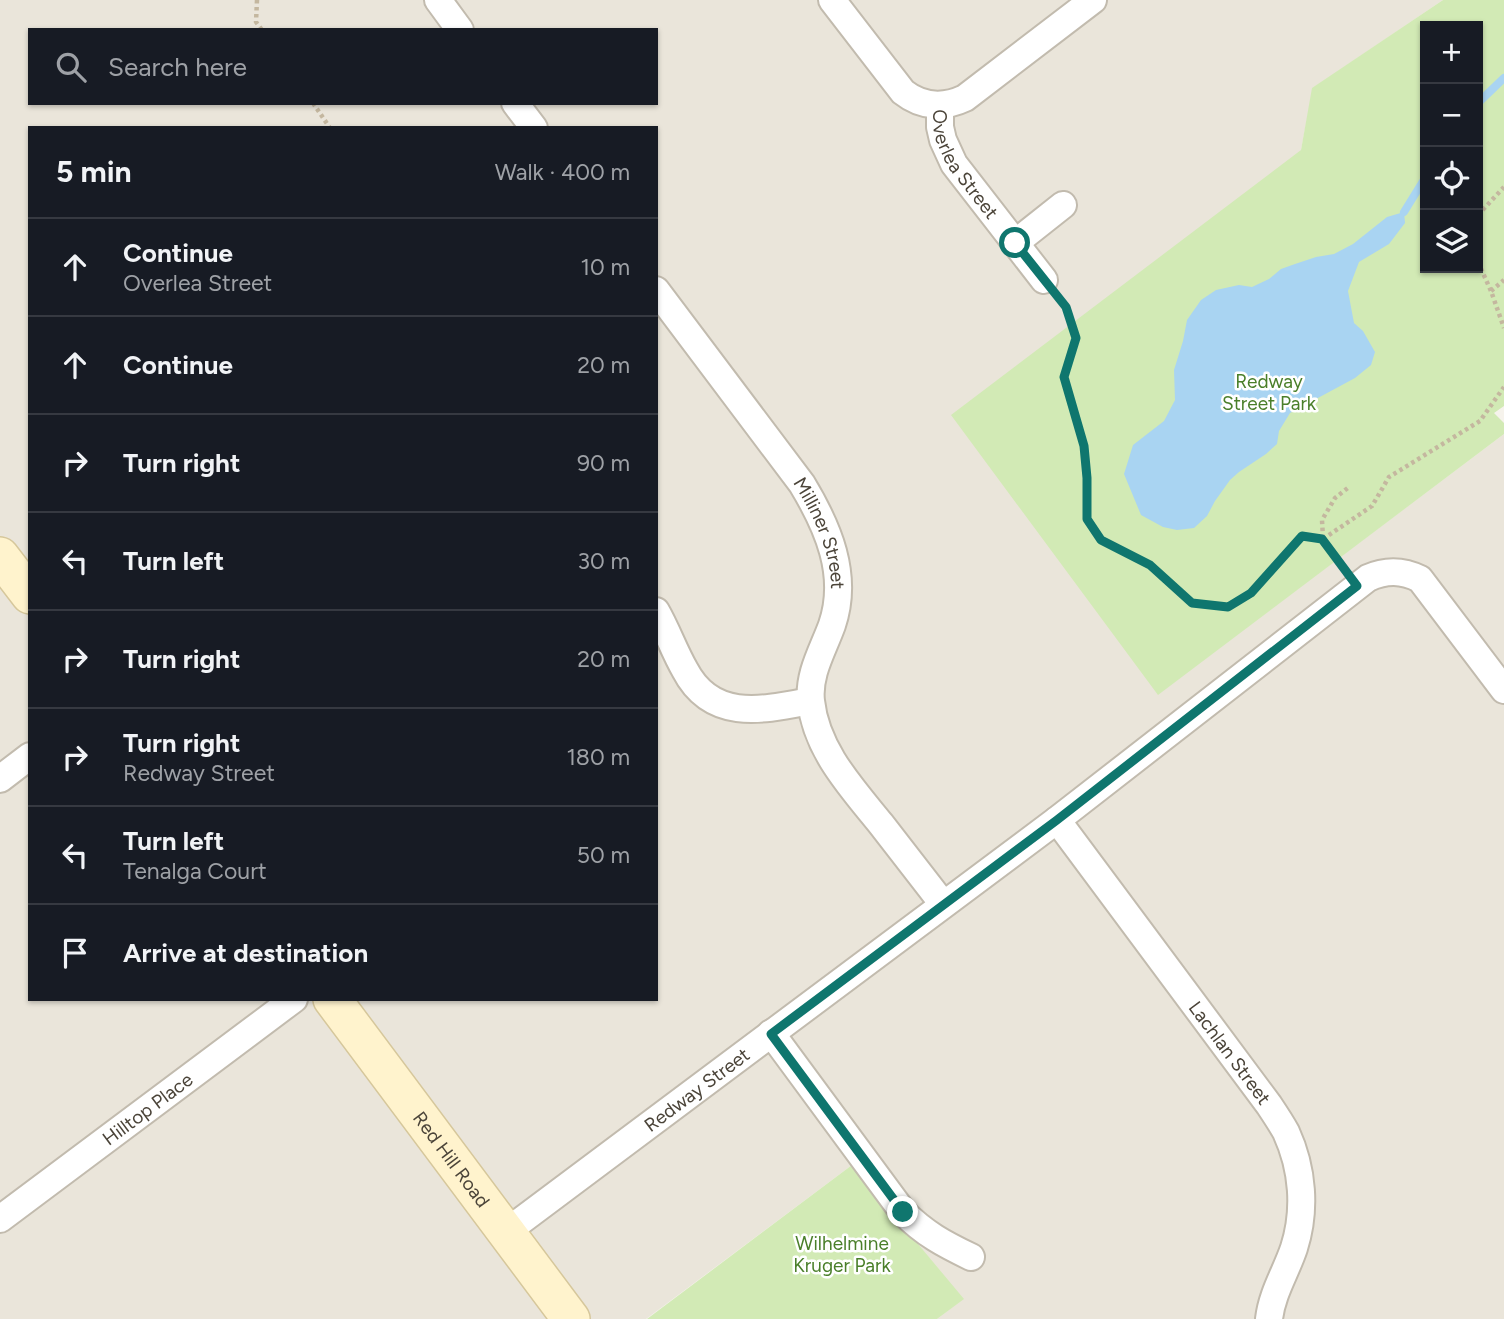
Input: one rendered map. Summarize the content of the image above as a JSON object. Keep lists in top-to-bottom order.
{
  "streets": {
    "street": [
      "Overlea Street",
      "Milliner Street",
      "Lachlan Street",
      "Redway Street",
      "Hilltop Place",
      "Red Hill Road"
    ]
  },
  "crossings": [
    ["Milliner Street", "Redway Street"],
    ["Lachlan Street", "Redway Street"],
    ["Redway Street", "Red Hill Road"]
  ],
  "parks": ["Redway Street Park", "Wilhelmine Kruger Park"],
  "page": {
    "map_buttons": ["+", "−"],
    "search": "Search here",
    "heading": ["5 min", "Walk · 400 m"],
    "list": [
      ["Continue", "Overlea Street", "10 m"],
      ["Continue", "20 m"],
      ["Turn right", "90 m"],
      ["Turn left", "30 m"],
      ["Turn right", "20 m"],
      ["Turn right", "Redway Street", "180 m"],
      ["Turn left", "Tenalga Court", "50 m"],
      "Arrive at destination"
    ]
  }
}
